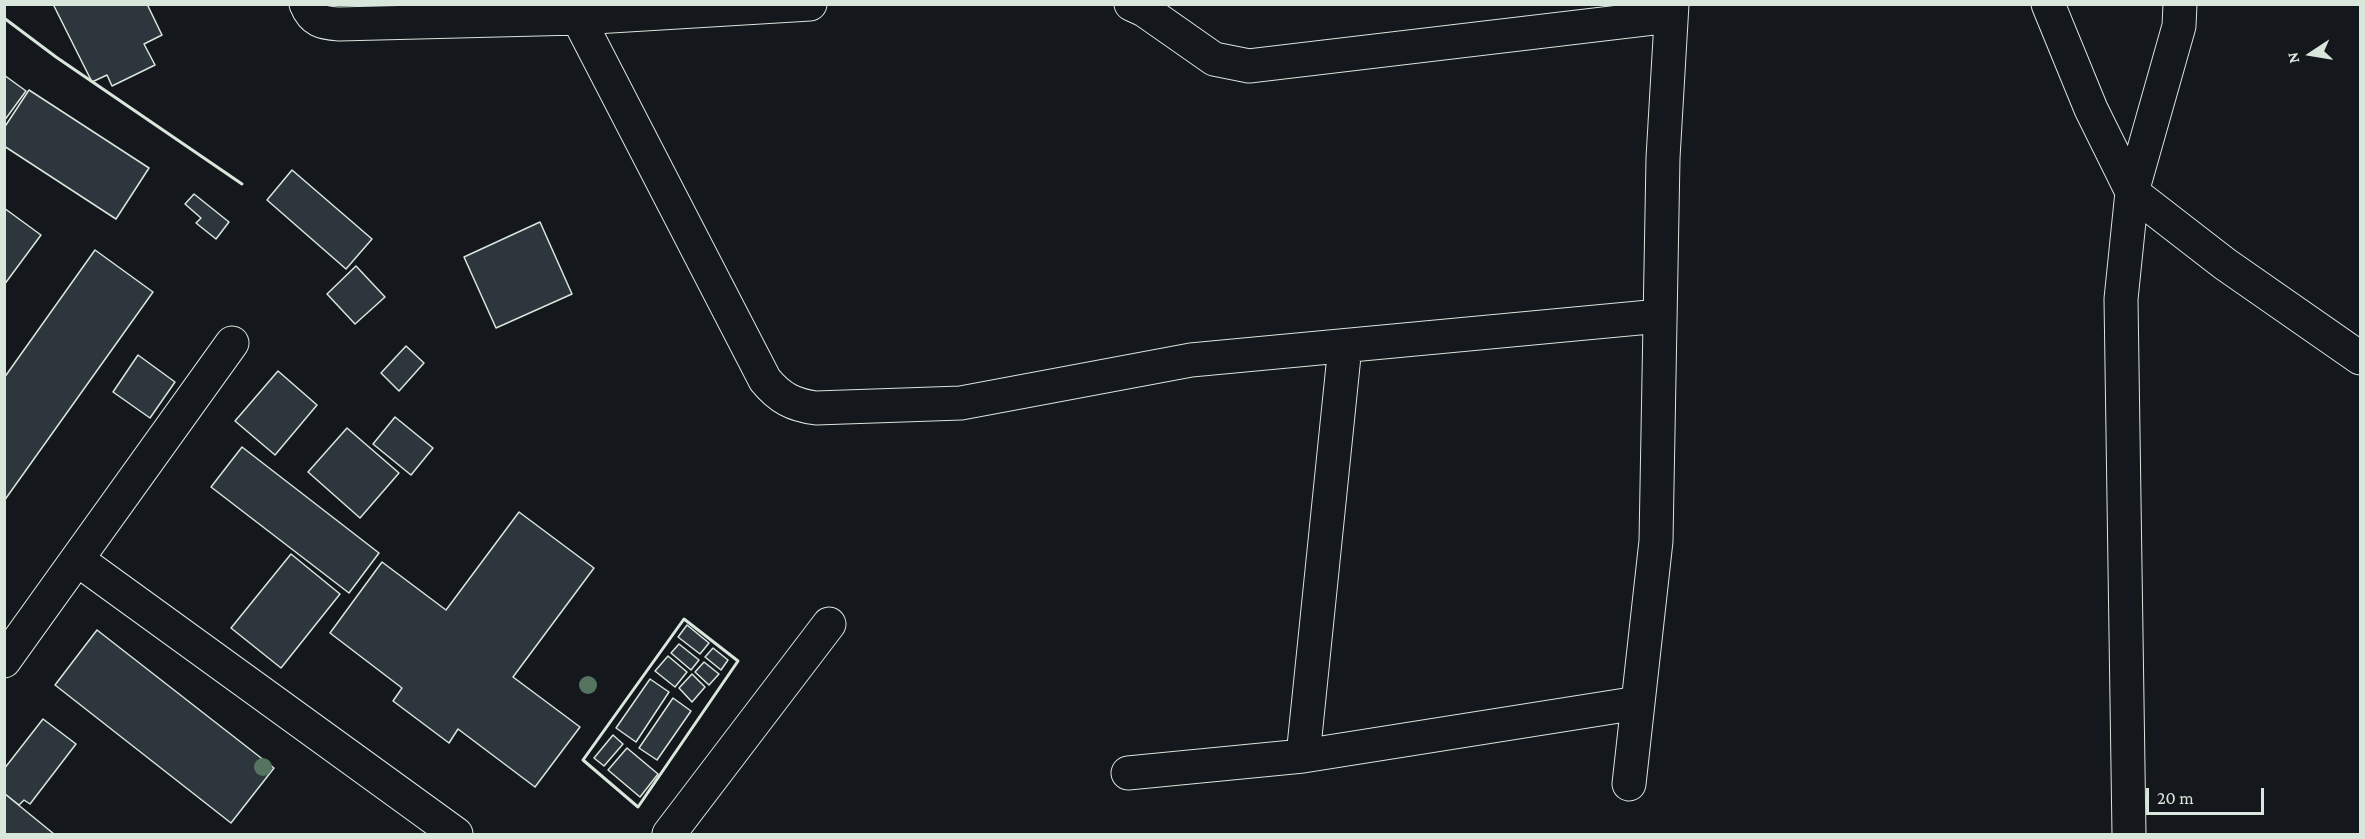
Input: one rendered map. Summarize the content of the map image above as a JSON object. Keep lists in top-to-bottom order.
{
  "scale_bar": "20 m",
  "north": "left"
}
